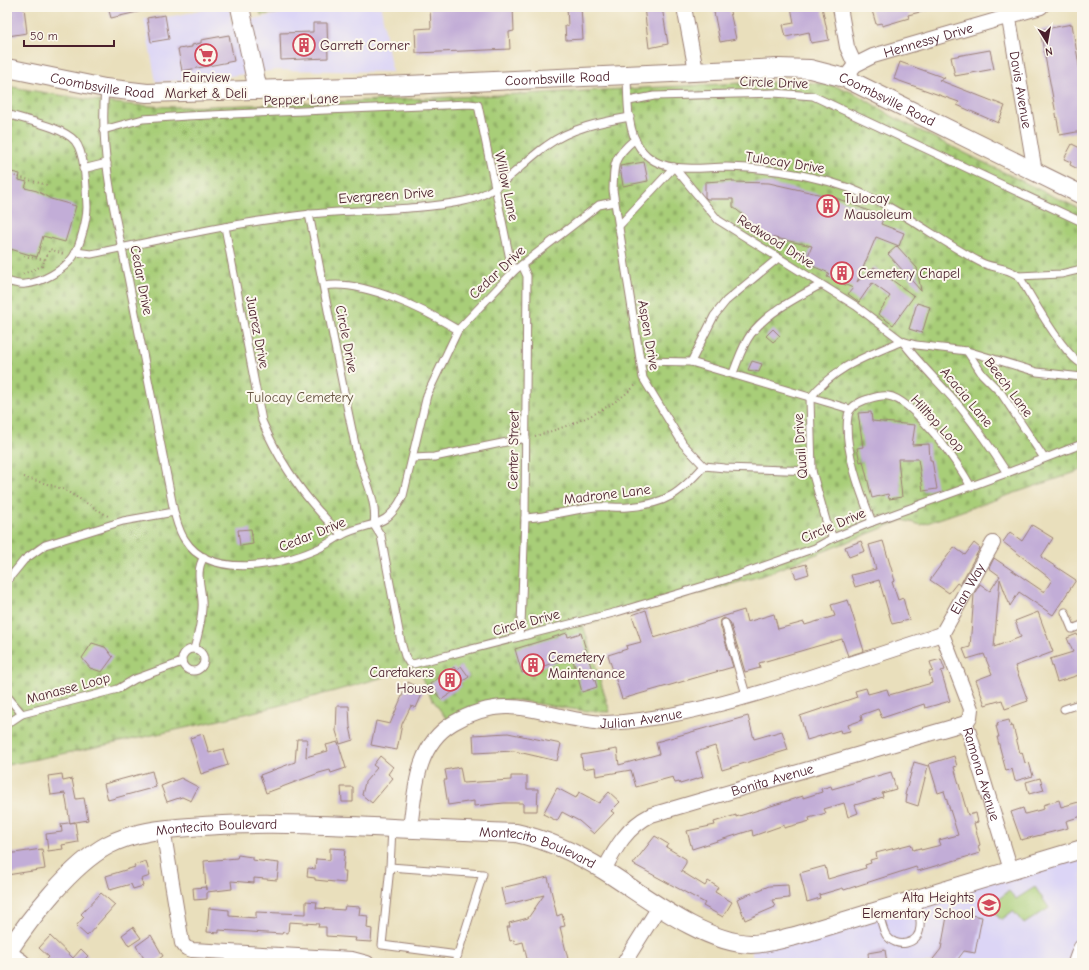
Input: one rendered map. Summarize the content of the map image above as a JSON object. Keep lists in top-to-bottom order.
{
  "streets": {
    "street": [
      "Hennessy Drive",
      "Coombsville Road",
      "Davis Avenue",
      "Elan Way",
      "Julian Avenue",
      "Ramona Avenue",
      "Bonita Avenue",
      "Montecito Boulevard"
    ],
    "lane": [
      "Circle Drive",
      "Pepper Lane",
      "Tulocay Drive",
      "Willow Lane",
      "Evergreen Drive",
      "Redwood Drive",
      "Cedar Drive",
      "Juarez Drive",
      "Aspen Drive",
      "Beech Lane",
      "Acacia Lane",
      "Hilltop Loop",
      "Quail Drive",
      "Center Street",
      "Madrone Lane",
      "Manasse Loop"
    ]
  },
  "crossings": [
    ["Hennessy Drive", "Coombsville Road"],
    ["Hennessy Drive", "Davis Avenue"],
    ["Coombsville Road", "Davis Avenue"],
    ["Coombsville Road", "Tulocay Drive"],
    ["Coombsville Road", "Cedar Drive"],
    ["Circle Drive", "Tulocay Drive"],
    ["Circle Drive", "Evergreen Drive"],
    ["Circle Drive", "Cedar Drive"],
    ["Circle Drive", "Beech Lane"],
    ["Circle Drive", "Acacia Lane"],
    ["Circle Drive", "Hilltop Loop"],
    ["Circle Drive", "Quail Drive"],
    ["Circle Drive", "Center Street"],
    ["Pepper Lane", "Willow Lane"],
    ["Pepper Lane", "Cedar Drive"],
    ["Tulocay Drive", "Evergreen Drive"],
    ["Tulocay Drive", "Redwood Drive"],
    ["Tulocay Drive", "Aspen Drive"],
    ["Willow Lane", "Evergreen Drive"],
    ["Willow Lane", "Cedar Drive"],
    ["Evergreen Drive", "Cedar Drive"],
    ["Evergreen Drive", "Juarez Drive"],
    ["Redwood Drive", "Beech Lane"],
    ["Redwood Drive", "Acacia Lane"],
    ["Cedar Drive", "Juarez Drive"],
    ["Cedar Drive", "Aspen Drive"],
    ["Cedar Drive", "Center Street"],
    ["Aspen Drive", "Madrone Lane"],
    ["Center Street", "Madrone Lane"],
    ["Elan Way", "Julian Avenue"],
    ["Elan Way", "Ramona Avenue"],
    ["Julian Avenue", "Ramona Avenue"],
    ["Julian Avenue", "Montecito Boulevard"],
    ["Ramona Avenue", "Bonita Avenue"],
    ["Ramona Avenue", "Montecito Boulevard"],
    ["Bonita Avenue", "Montecito Boulevard"]
  ],
  "parks": ["Tulocay Cemetery"],
  "places": {
    "building": [
      "Garrett Corner",
      "Tulocay Mausoleum",
      "Cemetery Chapel",
      "Cemetery Maintenance",
      "Caretaker.s House"
    ],
    "supermarket": ["Fairview Market & Deli"],
    "school or university": ["Alta Heights Elementary School"]
  },
  "scale_bar": "50 m",
  "north": "bottom"
}
